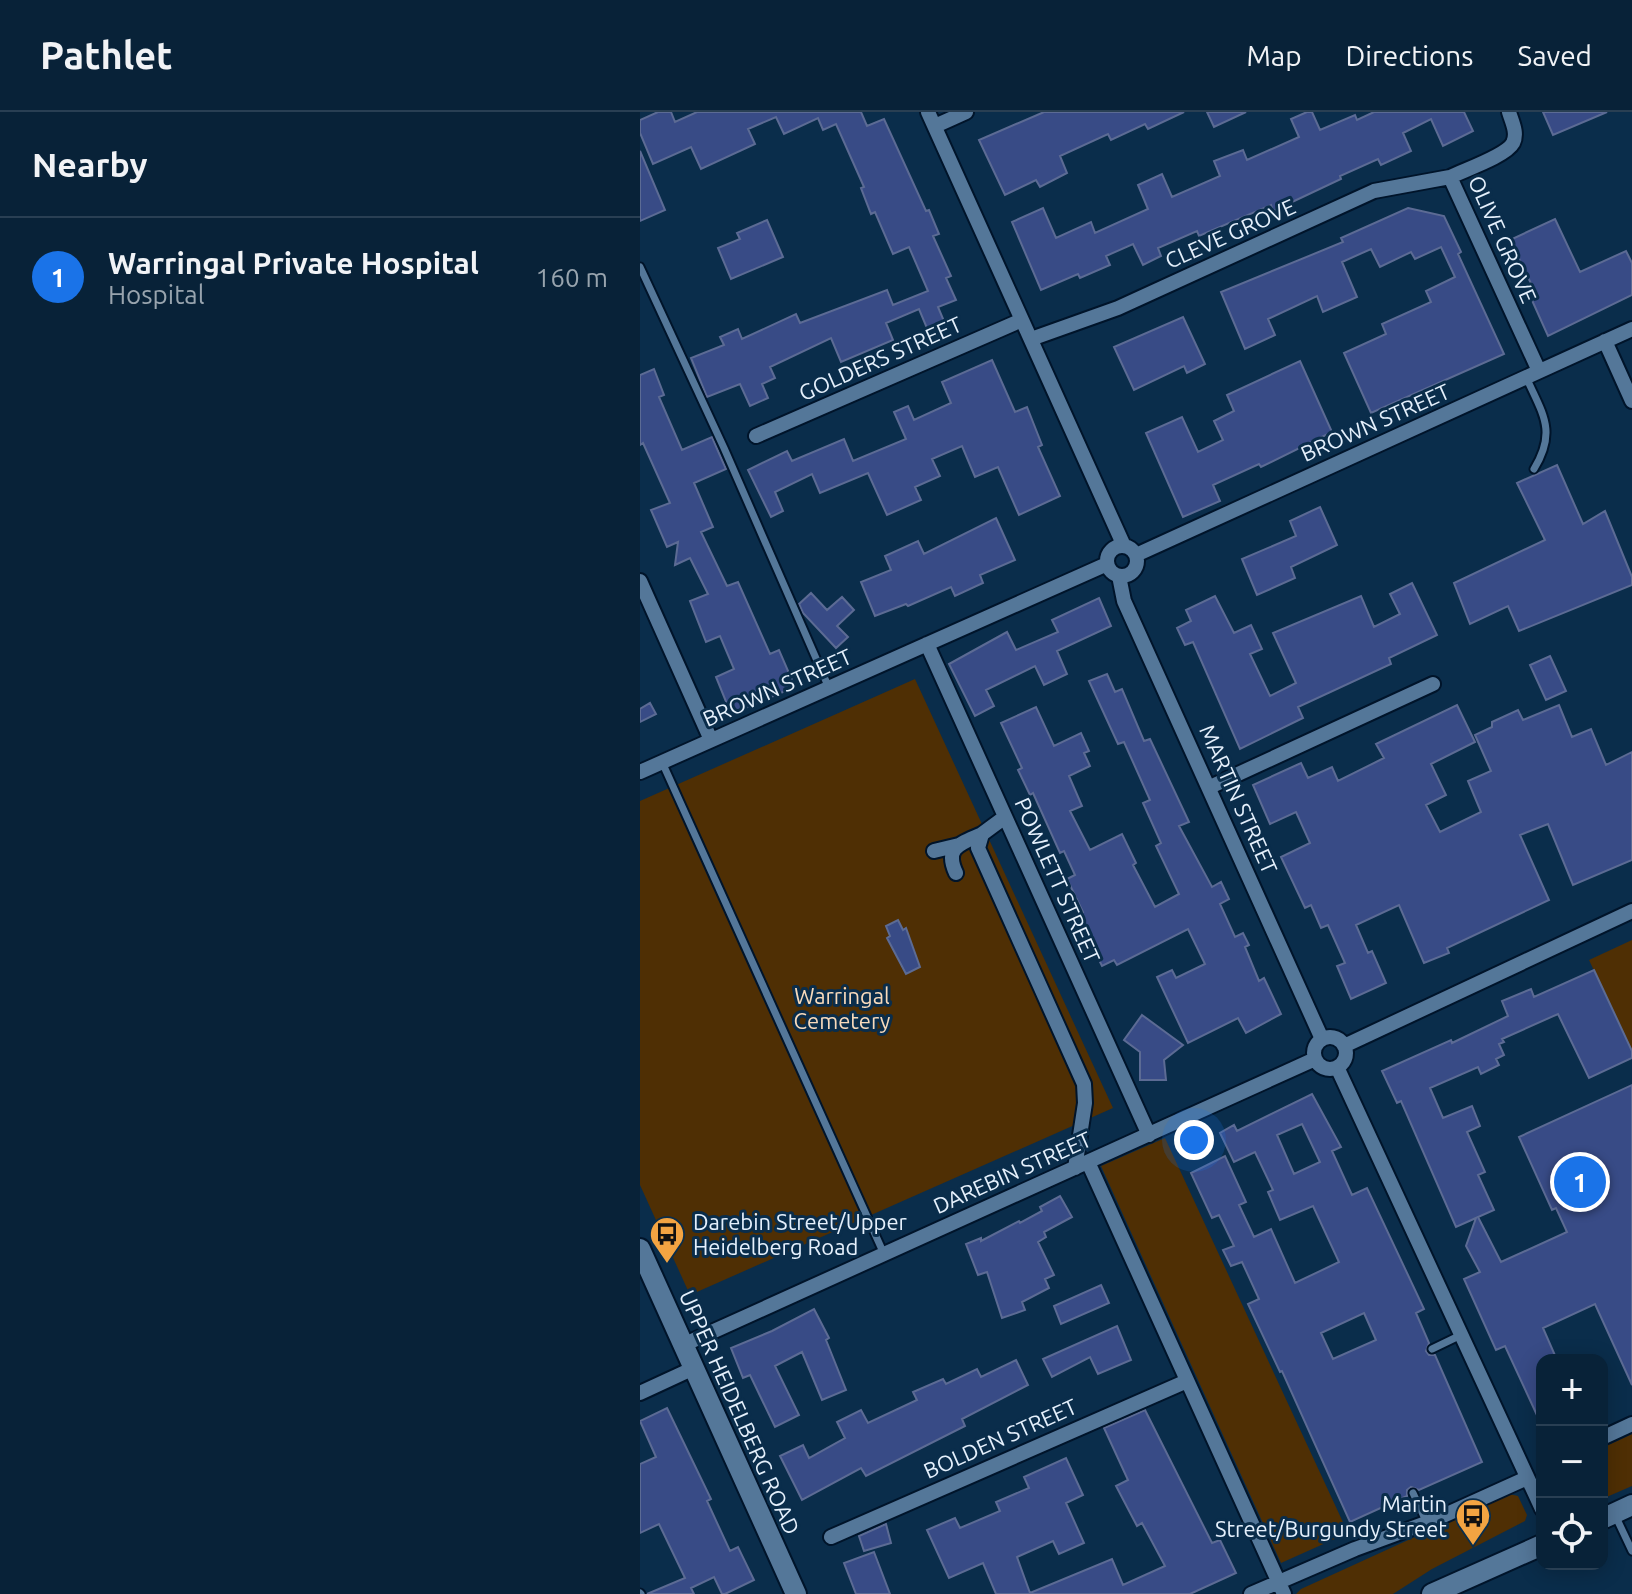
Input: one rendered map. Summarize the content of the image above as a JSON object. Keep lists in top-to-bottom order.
{
  "streets": {
    "main road": ["UPPER HEIDELBERG ROAD"],
    "street": [
      "CLEVE GROVE",
      "OLIVE GROVE",
      "GOLDERS STREET",
      "BROWN STREET",
      "MARTIN STREET",
      "POWLETT STREET",
      "DAREBIN STREET",
      "BOLDEN STREET"
    ]
  },
  "crossings": [
    ["CLEVE GROVE", "OLIVE GROVE"],
    ["OLIVE GROVE", "BROWN STREET"],
    ["BROWN STREET", "MARTIN STREET"],
    ["BROWN STREET", "POWLETT STREET"],
    ["MARTIN STREET", "DAREBIN STREET"],
    ["POWLETT STREET", "DAREBIN STREET"],
    ["DAREBIN STREET", "UPPER HEIDELBERG ROAD"]
  ],
  "parks": ["Warringal Cemetery"],
  "places": {
    "bus stop": ["Darebin Street/Upper Heidelberg Road", "Martin Street/Burgundy Street"]
  },
  "page": {
    "header": "Pathlet",
    "nav": ["Map", "Directions", "Saved"],
    "heading": "Nearby",
    "list": [
      {
        "mark": "1",
        "name": "Warringal Private Hospital",
        "note": "Hospital",
        "value": "160 m"
      }
    ],
    "pins": "1",
    "map_buttons": ["+", "−"]
  }
}
